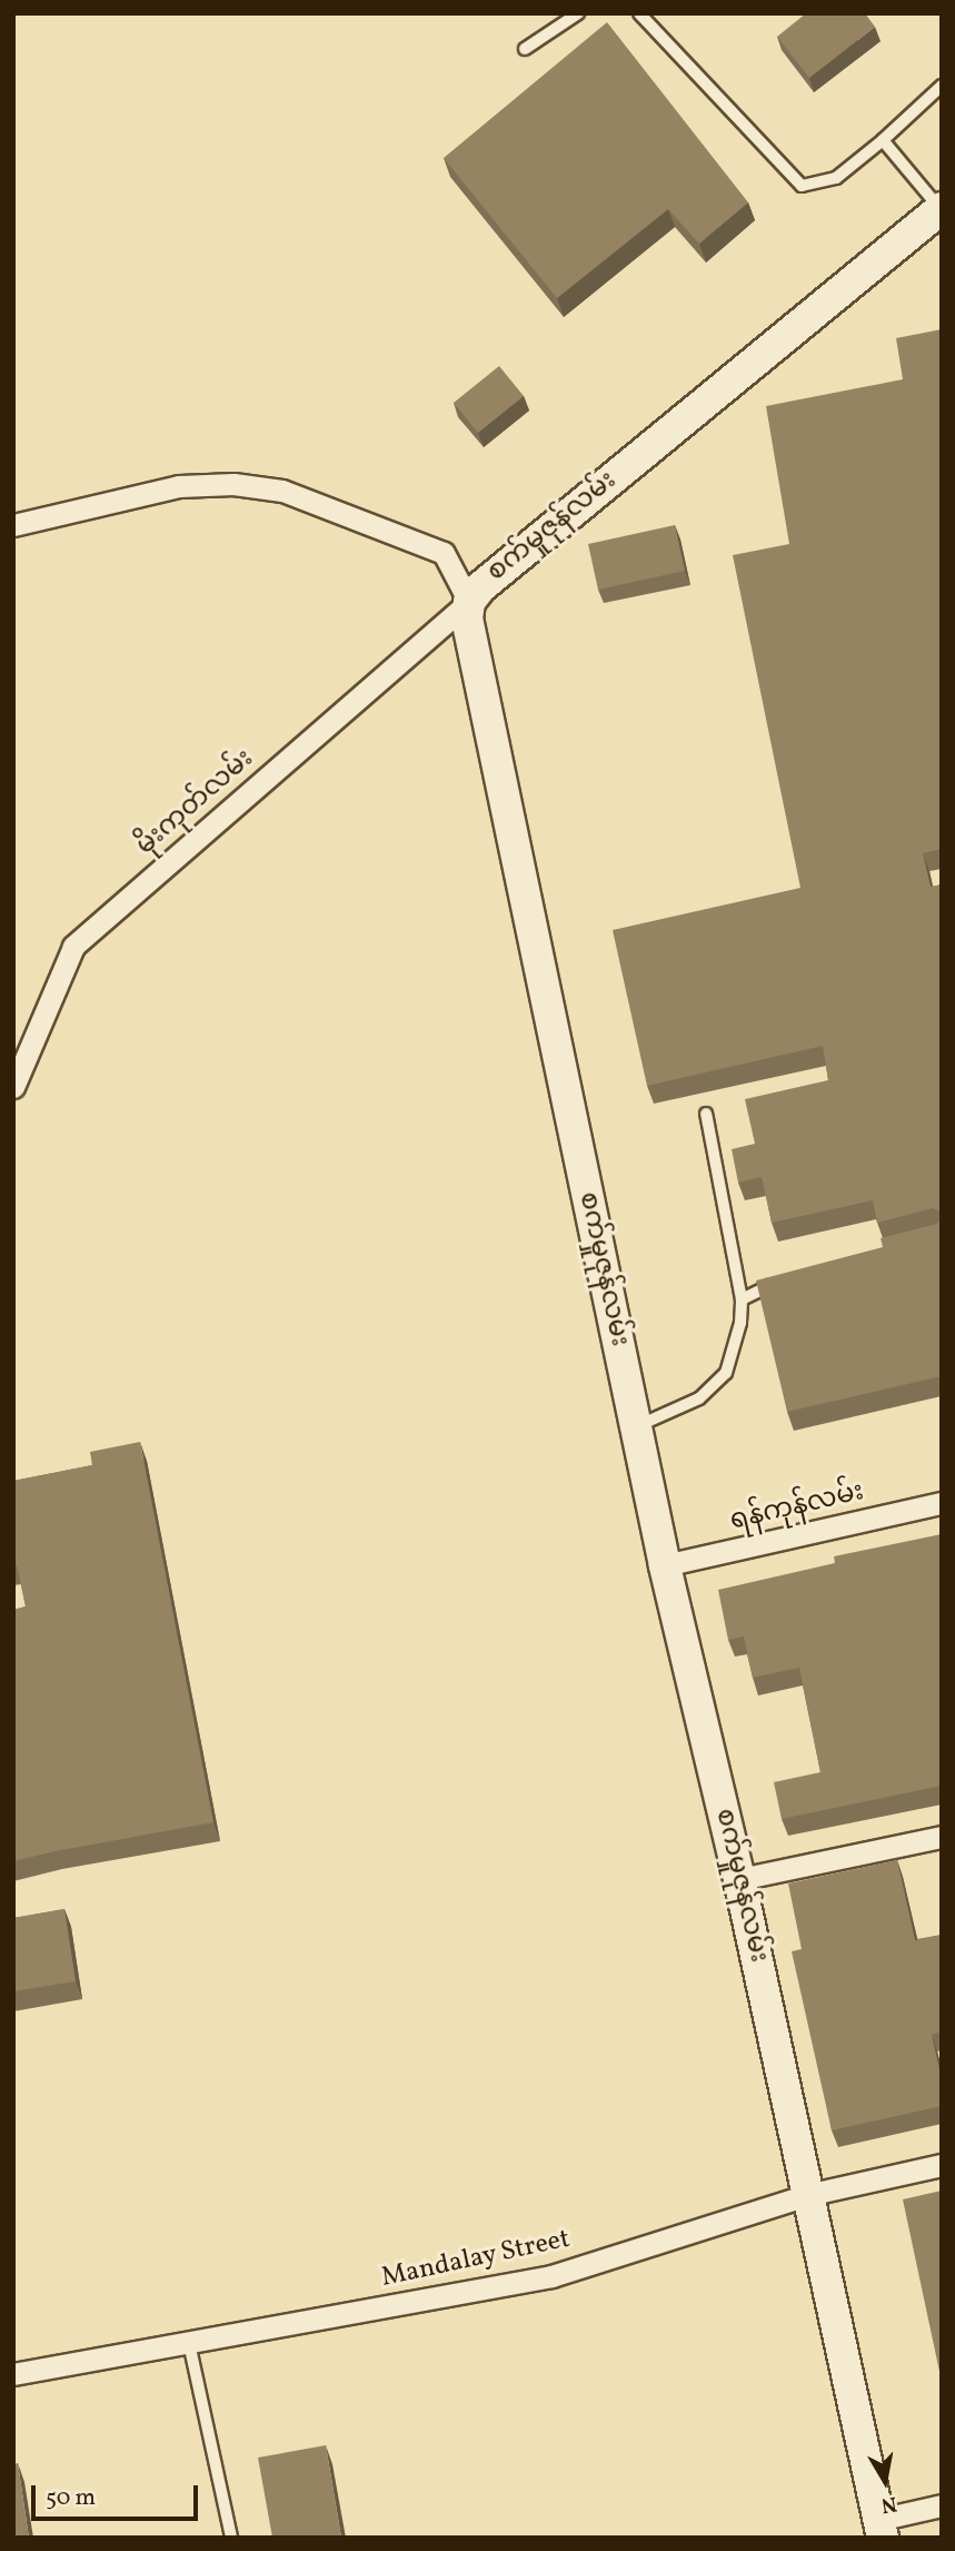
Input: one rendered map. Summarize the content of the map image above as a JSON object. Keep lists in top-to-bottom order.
{
  "streets": {
    "street": [
      "စက်မှုဇုန်လမ်း",
      "မိုးကုတ်လမ်း",
      "ရန်ကုန်လမ်း",
      "Mandalay Street"
    ]
  },
  "crossings": [
    ["စက်မှုဇုန်လမ်း", "မိုးကုတ်လမ်း"],
    ["စက်မှုဇုန်လမ်း", "ရန်ကုန်လမ်း"],
    ["စက်မှုဇုန်လမ်း", "Mandalay Street"]
  ],
  "scale_bar": "50 m",
  "north": "bottom"
}
